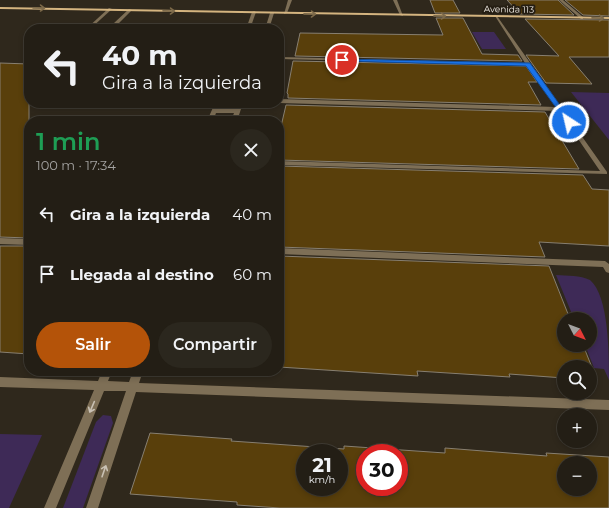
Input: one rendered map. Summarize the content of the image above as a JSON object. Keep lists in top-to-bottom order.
{
  "streets": {
    "main road": ["Avenida 113"]
  },
  "one_way": ["Avenida 113"],
  "north": "bottom right",
  "page": {
    "turn": ["40 m", "Gira a la izquierda"],
    "heading": ["1 min", "100 m · 17:34"],
    "list": [
      {
        "name": "Gira a la izquierda",
        "value": "40 m"
      },
      {
        "name": "Llegada al destino",
        "value": "60 m"
      }
    ],
    "map_buttons": ["+", "−"],
    "buttons": ["Salir", "Compartir"],
    "speed": "21 km/h",
    "limit": "30"
  }
}
